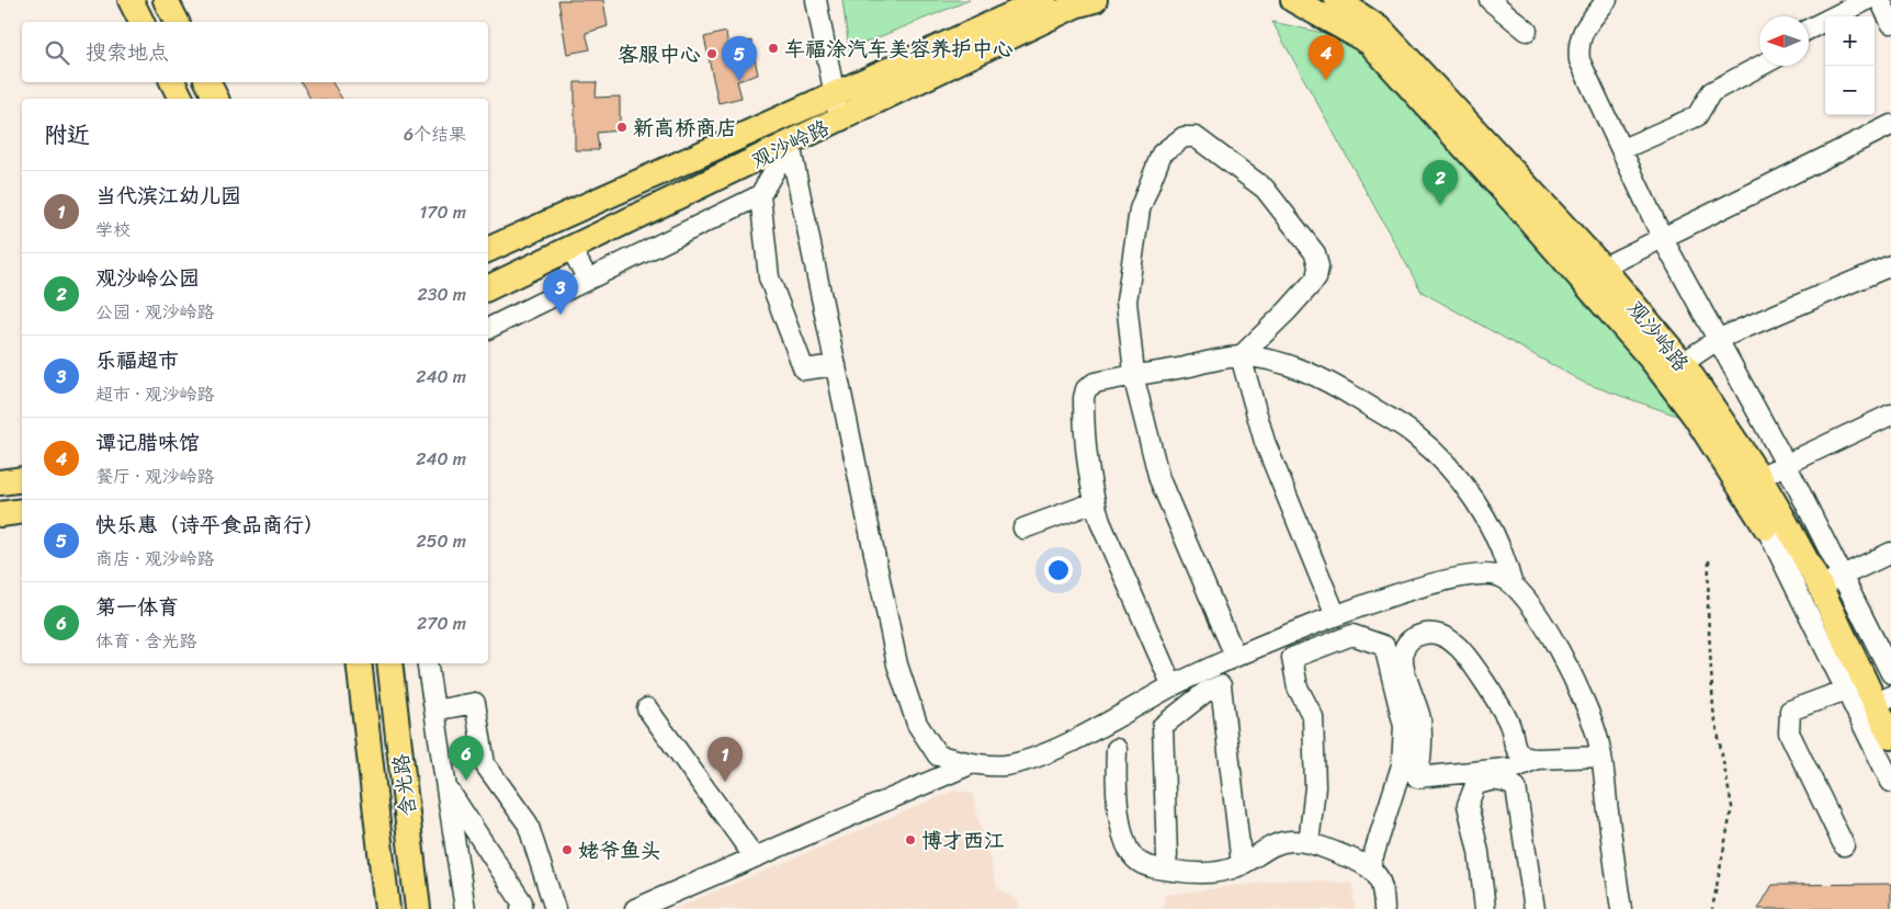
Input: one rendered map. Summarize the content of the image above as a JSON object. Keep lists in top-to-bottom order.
{
  "streets": {
    "main road": ["观沙岭路", "含光路"]
  },
  "places": [
    "车福涂汽车美容养护中心",
    "客服中心",
    "新高桥商店",
    "博才西江",
    "姥爷鱼头"
  ],
  "north": "left",
  "page": {
    "map_buttons": ["+", "−"],
    "search": "搜索地点",
    "pins": [
      "4",
      "5",
      "2",
      "3",
      "6",
      "1"
    ],
    "heading": ["附近", "6个结果"],
    "list": [
      {
        "mark": "1",
        "name": "当代滨江幼儿园",
        "note": "学校",
        "value": "170 m"
      },
      {
        "mark": "2",
        "name": "观沙岭公园",
        "note": "公园 · 观沙岭路",
        "value": "230 m"
      },
      {
        "mark": "3",
        "name": "乐福超市",
        "note": "超市 · 观沙岭路",
        "value": "240 m"
      },
      {
        "mark": "4",
        "name": "谭记腊味馆",
        "note": "餐厅 · 观沙岭路",
        "value": "240 m"
      },
      {
        "mark": "5",
        "name": "快乐惠（诗平食品商行）",
        "note": "商店 · 观沙岭路",
        "value": "250 m"
      },
      {
        "mark": "6",
        "name": "第一体育",
        "note": "体育 · 含光路",
        "value": "270 m"
      }
    ]
  }
}
